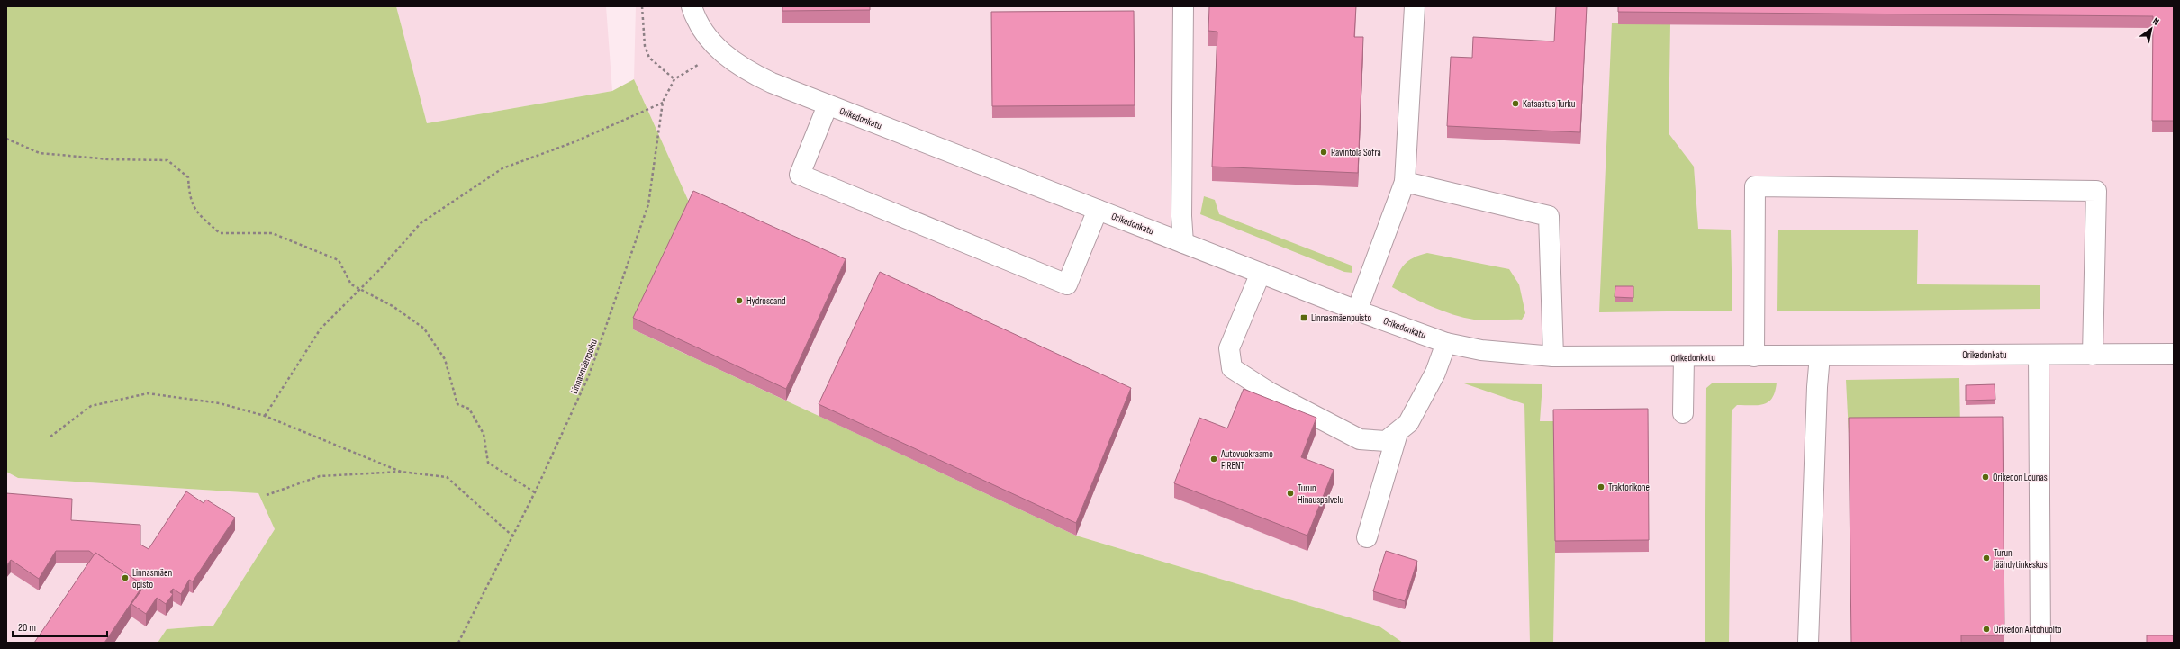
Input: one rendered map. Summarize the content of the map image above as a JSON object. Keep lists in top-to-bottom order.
{
  "streets": {
    "street": ["Orikedonkatu"],
    "path": ["Linnasmäenpolku"]
  },
  "places": {
    "other": [
      "Katsastus Turku",
      "Ravintola Sofra",
      "Hydroscand",
      "Autovuokraamo FiRENT",
      "Orikedon Lounas",
      "Traktorikone",
      "Turun Hinauspalvelu",
      "Turun Jäähdytinkeskus",
      "Linnasmäen opisto",
      "Orikedon Autohuolto"
    ],
    "transit": ["Linnasmäenpuisto"]
  },
  "scale_bar": "20 m",
  "north": "top right"
}
